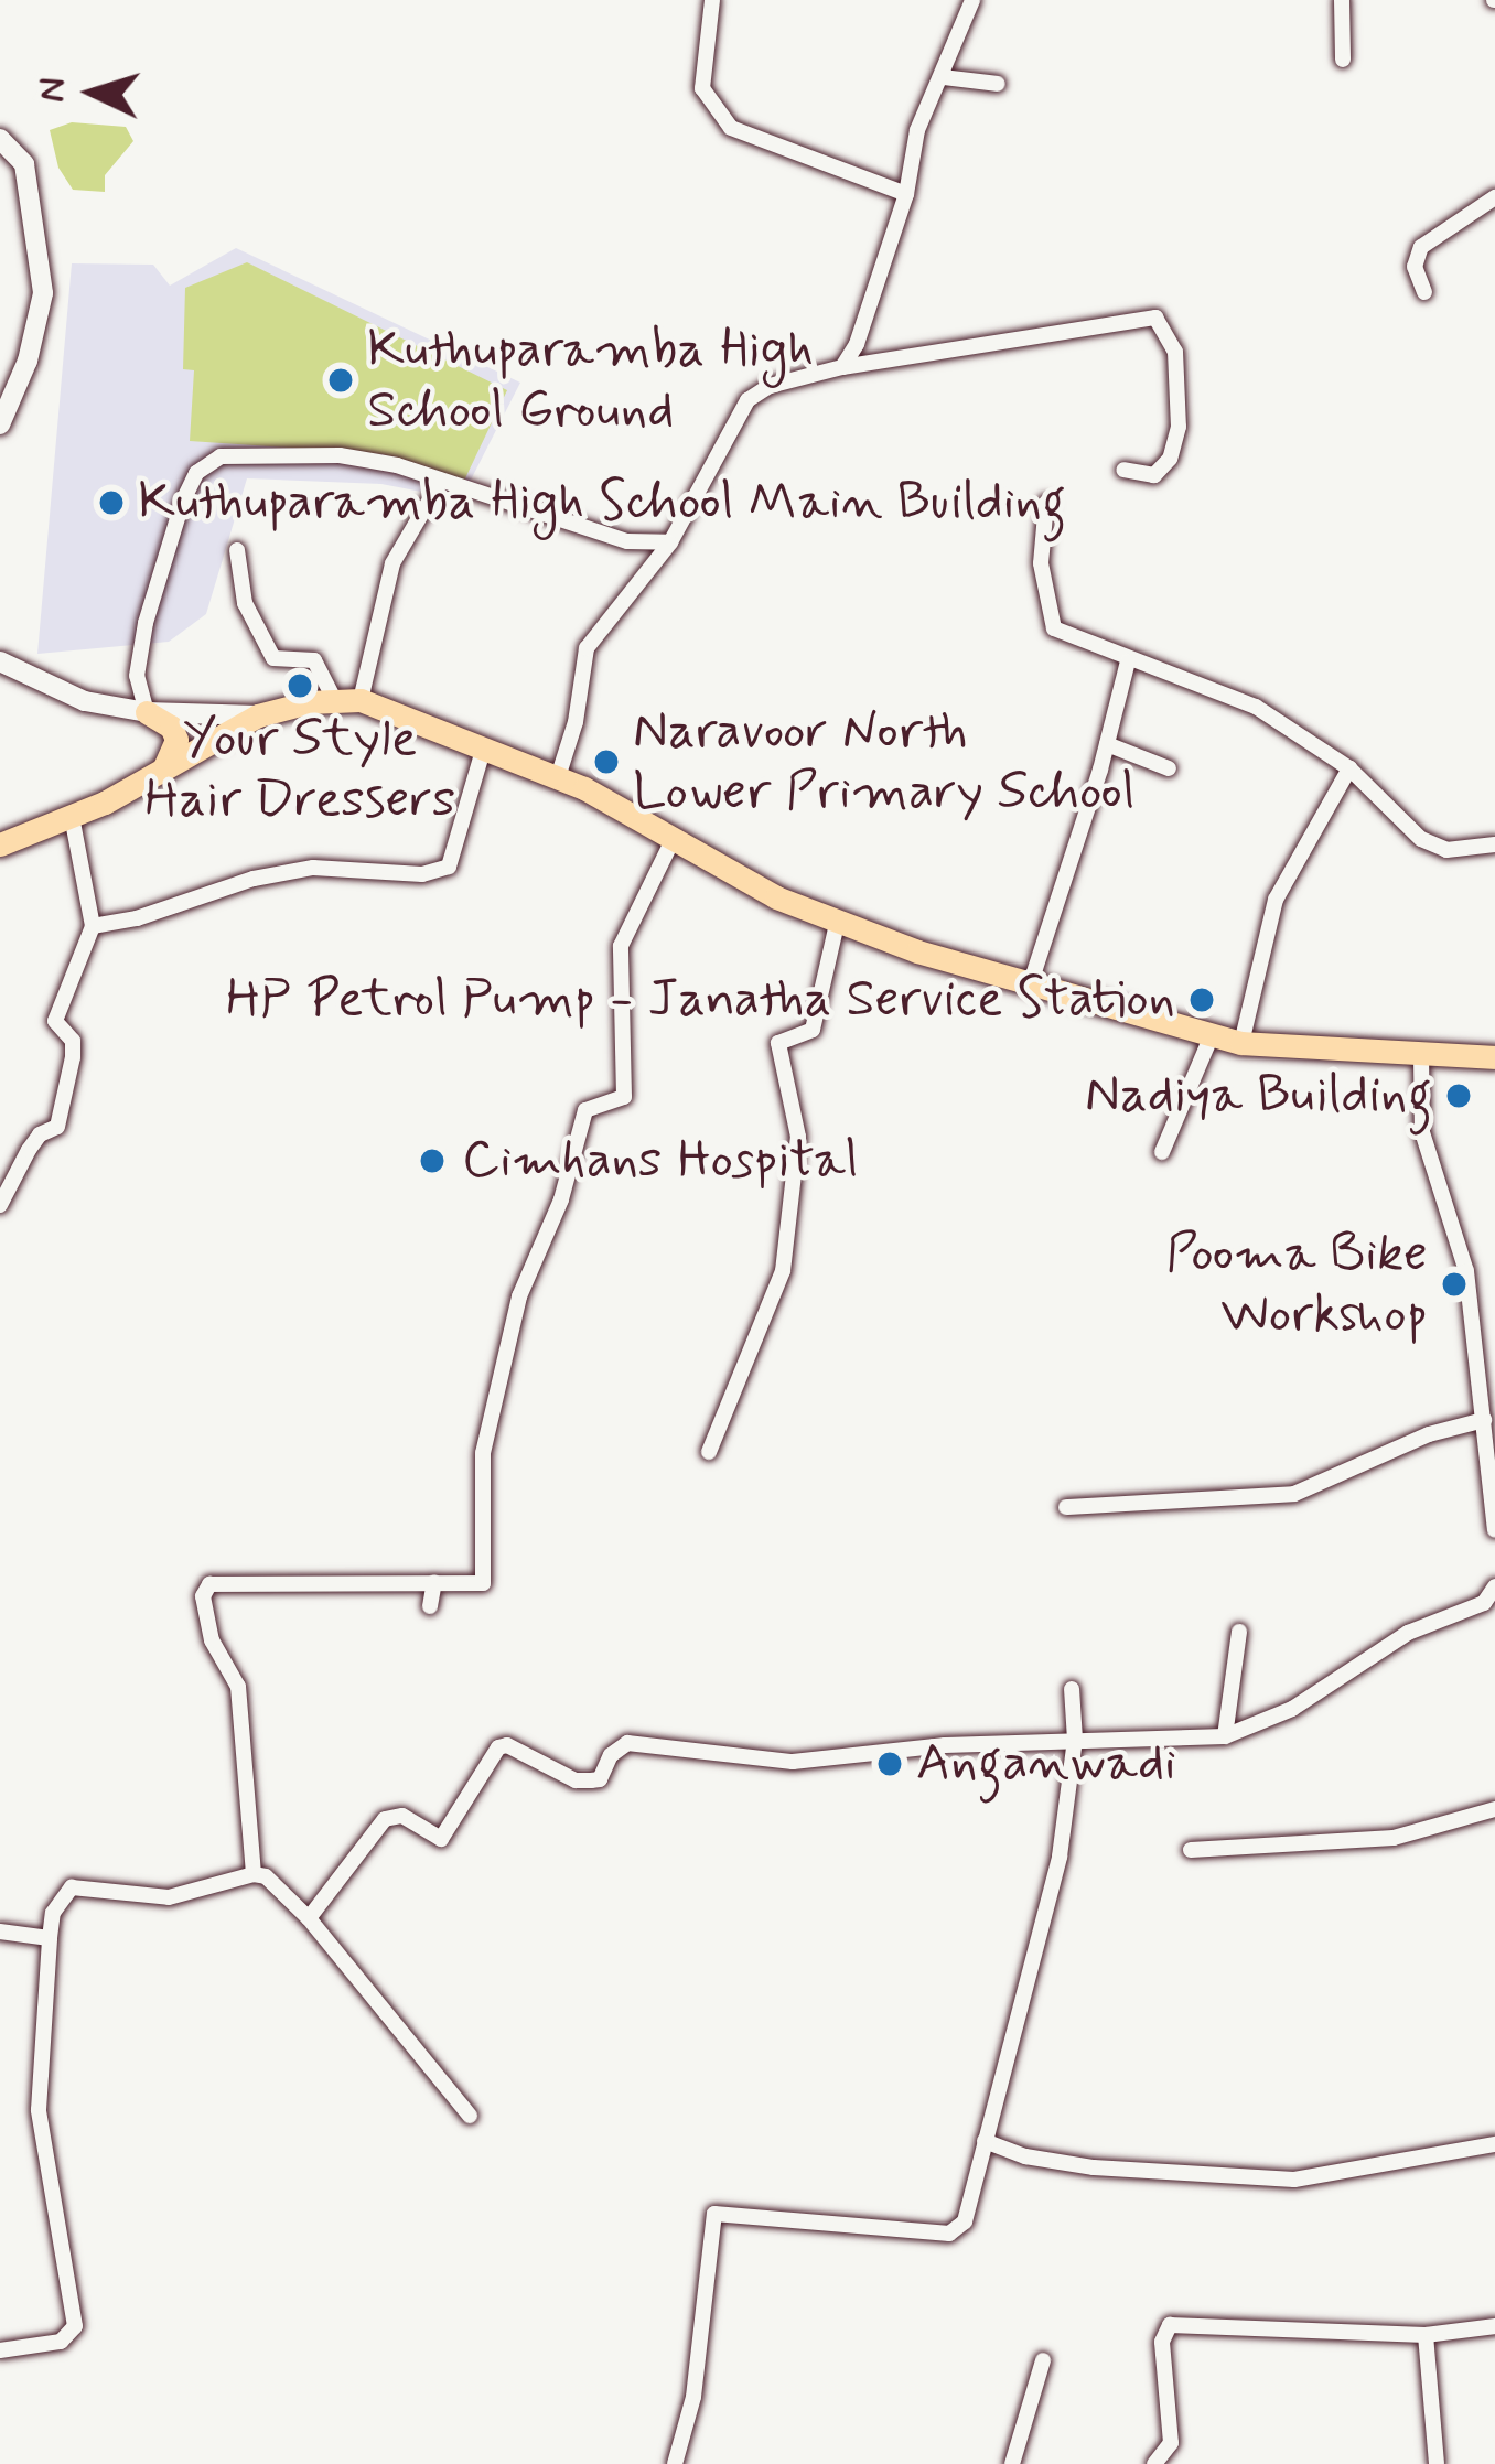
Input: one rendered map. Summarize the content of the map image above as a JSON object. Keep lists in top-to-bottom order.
{
  "places": [
    "Kuthuparamba High School Ground",
    "Kuthuparamba High School Main Building",
    "Your Style Hair Dressers",
    "Naravoor North Lower Primary School",
    "HP Petrol Pump - Janatha Service Station",
    "Nadiya Building",
    "Cimhans Hospital",
    "Pooma Bike Workshop",
    "Anganwadi"
  ],
  "north": "left"
}
